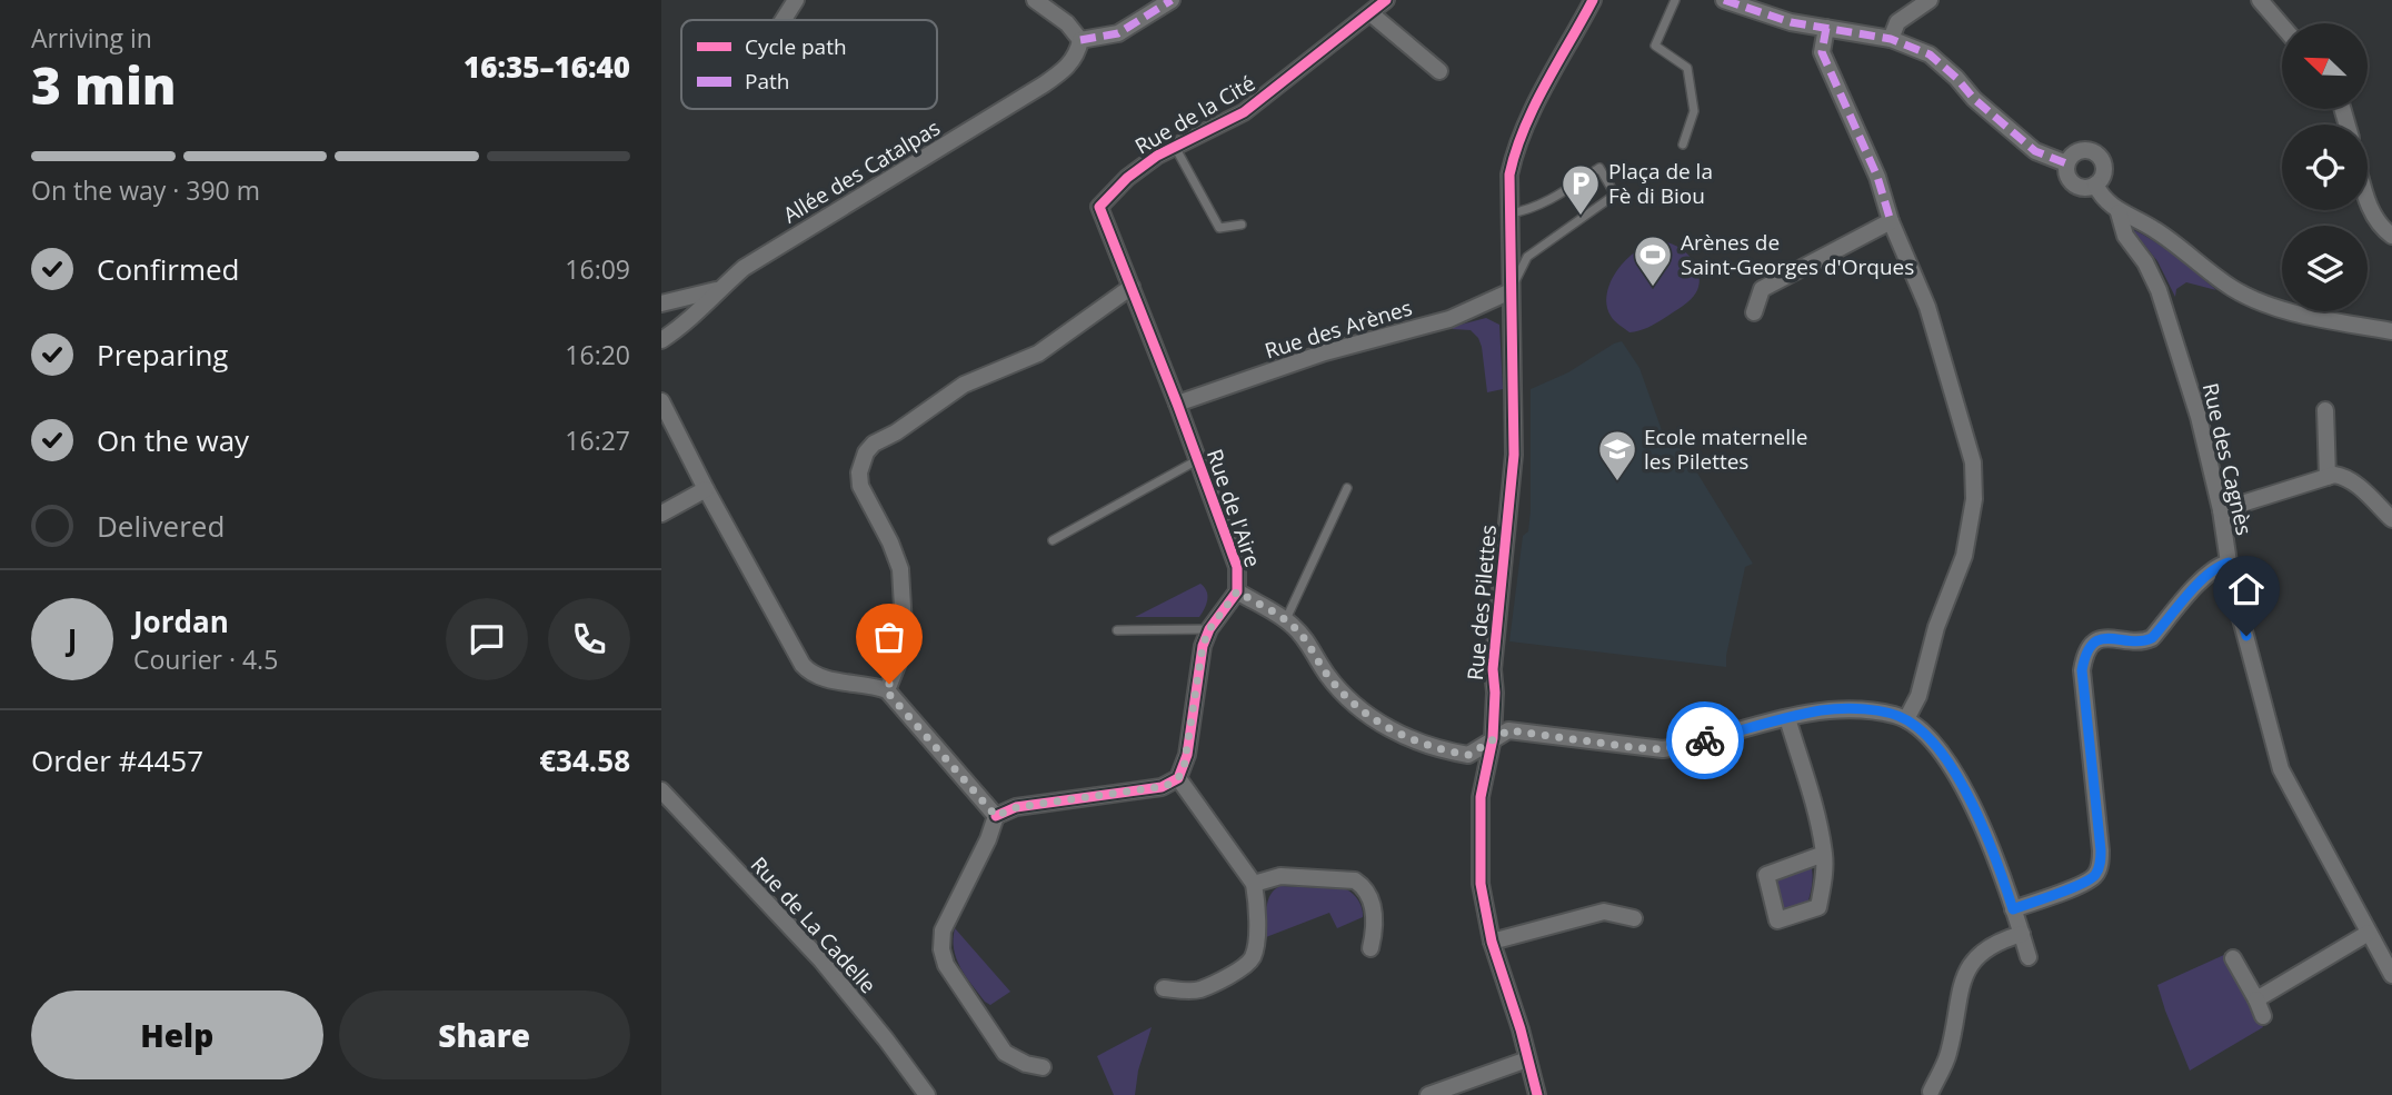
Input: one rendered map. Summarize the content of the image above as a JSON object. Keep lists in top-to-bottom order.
{
  "streets": {
    "street": [
      "Rue de la Cité",
      "Allée des Catalpas",
      "Rue des Arènes",
      "Rue des Cagnès",
      "Rue de l'Aire",
      "Rue des Pilettes",
      "Rue de La Cadelle"
    ]
  },
  "crossings": [
    ["Rue de la Cité", "Rue de l'Aire"],
    ["Rue des Arènes", "Rue de l'Aire"],
    ["Rue des Arènes", "Rue des Pilettes"]
  ],
  "places": {
    "parking": ["Plaça de la Fè di Biou"],
    "sports": ["Arènes de Saint-Georges d'Orques"],
    "school or university": ["Ecole maternelle les Pilettes"]
  },
  "legend": ["Cycle path", "Path"],
  "north": "top left",
  "page": {
    "heading": ["3 min", "Arriving in", "16:35–16:40"],
    "panel": [
      "Jordan",
      "Courier · 4.5",
      "Order #4457",
      "€34.58"
    ],
    "bar": "On the way · 390 m",
    "list": [
      ["Confirmed", "16:09"],
      ["Preparing", "16:20"],
      ["On the way", "16:27"],
      "Delivered"
    ],
    "round": "J",
    "buttons": ["Help", "Share"]
  }
}
